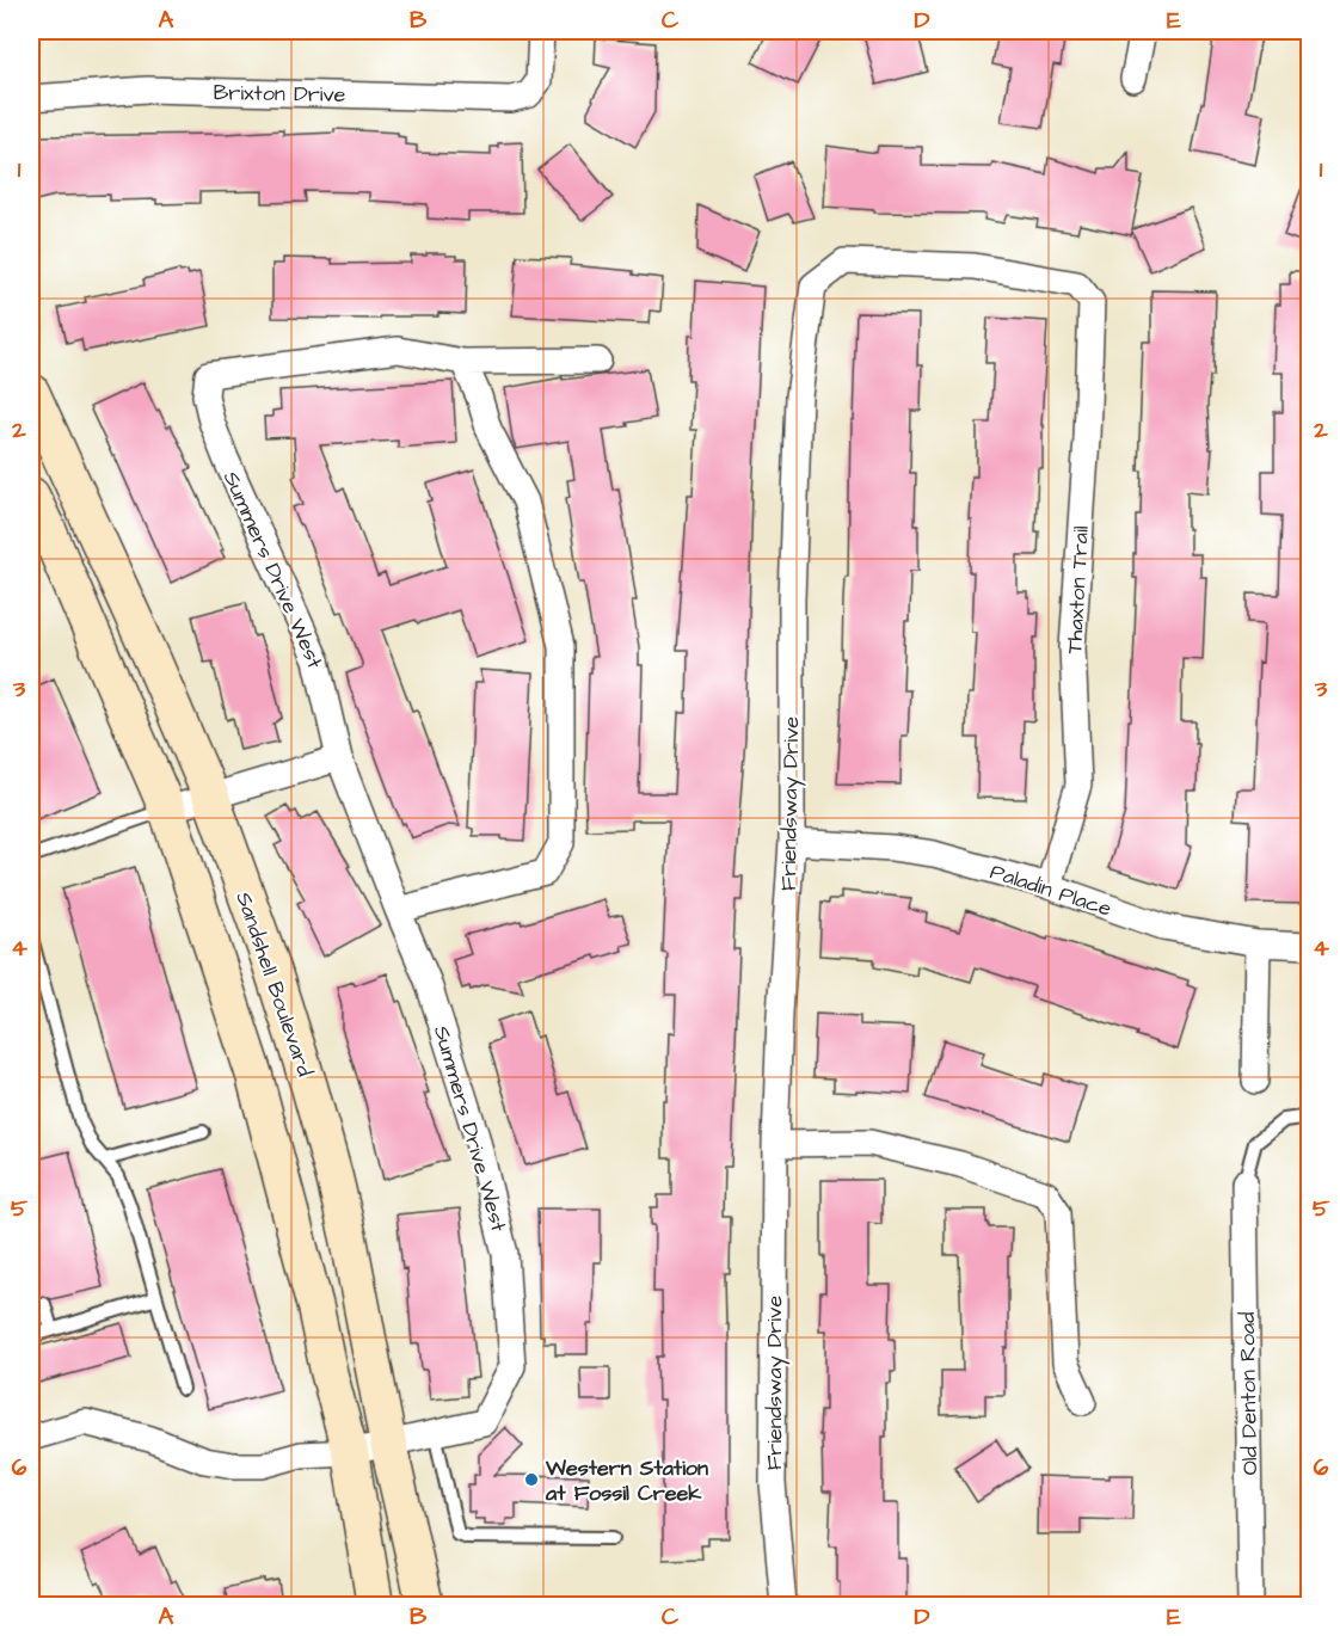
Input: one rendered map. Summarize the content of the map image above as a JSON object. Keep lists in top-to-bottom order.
{
  "streets": {
    "street": [
      "Brixton Drive",
      "Summers Drive West",
      "Thaxton Trail",
      "Friendsway Drive",
      "Paladin Place",
      "Sandshell Boulevard",
      "Old Denton Road"
    ]
  },
  "crossings": [
    ["Summers Drive West", "Sandshell Boulevard"],
    ["Thaxton Trail", "Friendsway Drive"],
    ["Thaxton Trail", "Paladin Place"],
    ["Friendsway Drive", "Paladin Place"]
  ],
  "places": ["Western Station at Fossil Creek"],
  "grid": {
    "columns": [
      "A",
      "B",
      "C",
      "D",
      "E"
    ],
    "rows": [
      "1",
      "2",
      "3",
      "4",
      "5",
      "6"
    ]
  }
}
